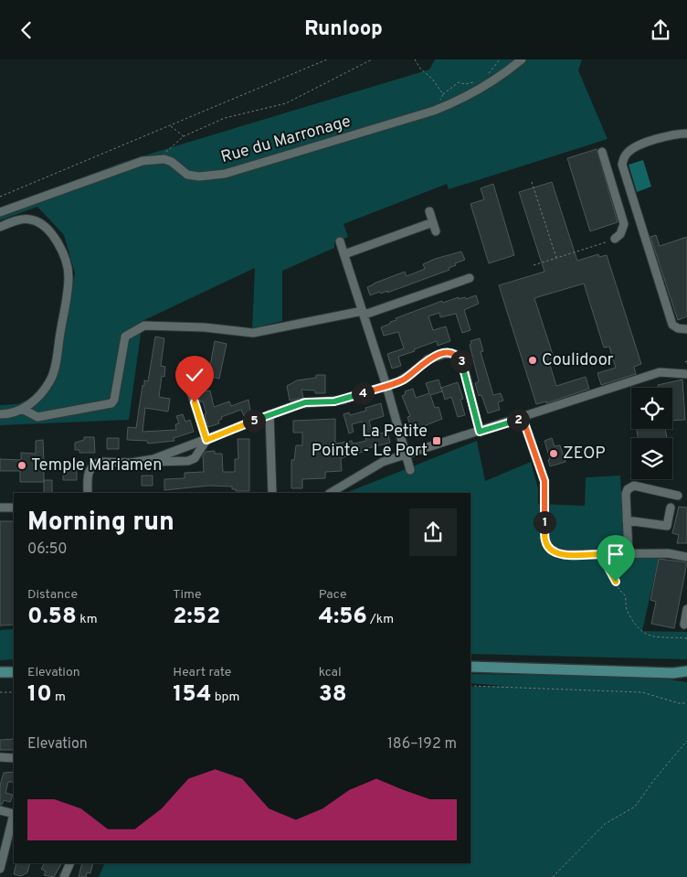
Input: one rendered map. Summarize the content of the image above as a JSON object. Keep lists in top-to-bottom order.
{
  "streets": {
    "street": ["Rue du Marronage"]
  },
  "places": {
    "other": ["Coulidoor", "ZEOP", "Temple Mariamen"],
    "transit": ["La Petite Pointe - Le Port"]
  },
  "page": {
    "header": "Runloop",
    "pins": [
      "3",
      "4",
      "2",
      "5",
      "1"
    ],
    "heading": ["Morning run", "06:50"],
    "stats": [
      ["Distance", "0.58 km"],
      ["Time", "2:52"],
      ["Pace", "4:56 /km"],
      ["Elevation", "10 m"],
      ["Heart rate", "154 bpm"],
      ["kcal", "38"]
    ],
    "chart": ["Elevation", "186–192 m"]
  }
}
